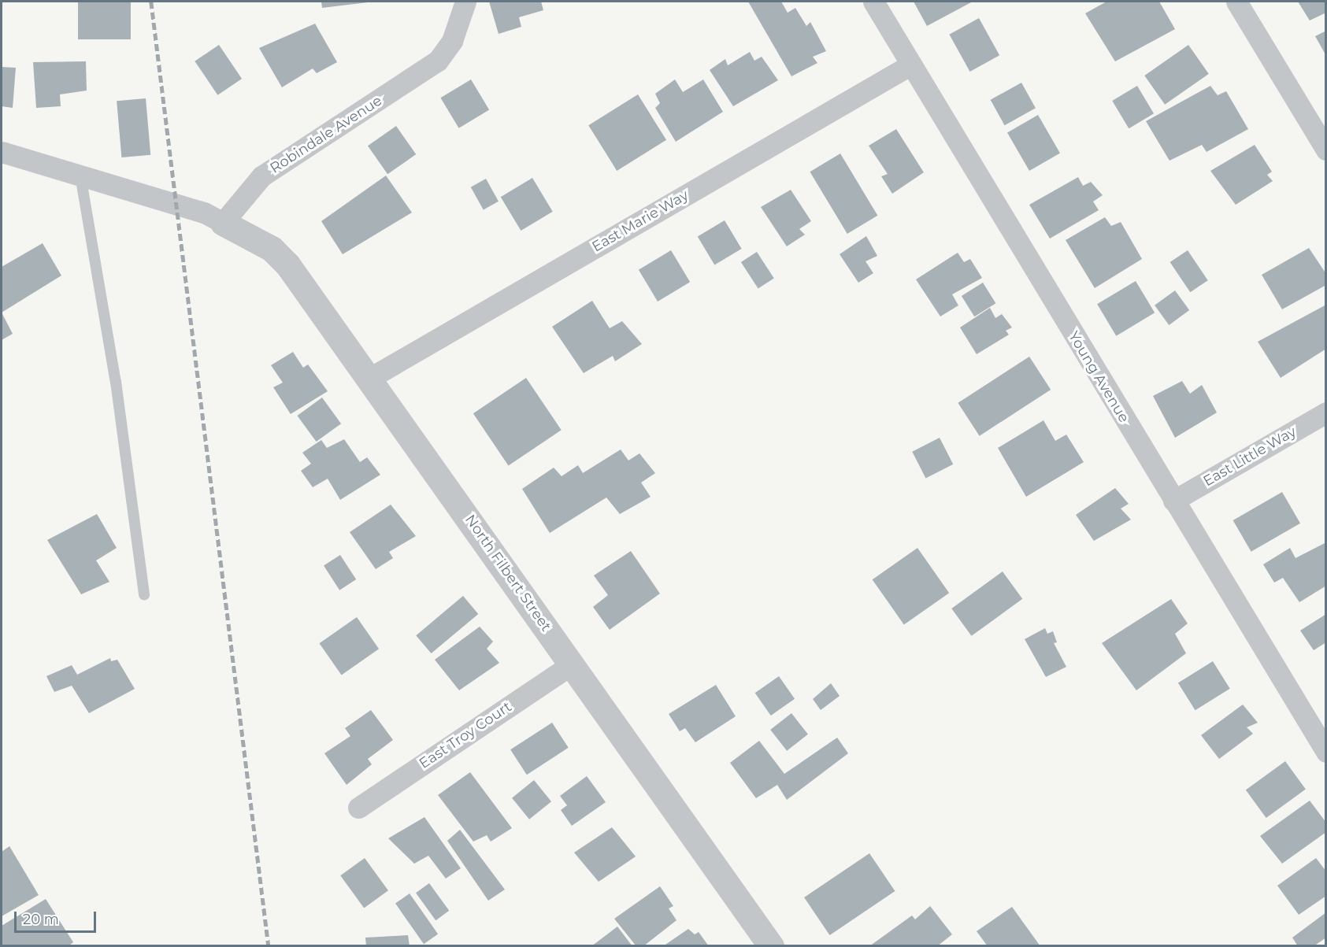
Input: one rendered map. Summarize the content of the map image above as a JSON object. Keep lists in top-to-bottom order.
{
  "streets": {
    "street": [
      "Robindale Avenue",
      "East Marie Way",
      "Young Avenue",
      "East Little Way",
      "North Filbert Street",
      "East Troy Court"
    ]
  },
  "crossings": [
    ["Robindale Avenue", "North Filbert Street"],
    ["East Marie Way", "Young Avenue"],
    ["East Marie Way", "North Filbert Street"],
    ["Young Avenue", "East Little Way"],
    ["North Filbert Street", "East Troy Court"]
  ],
  "scale_bar": "20 m"
}
